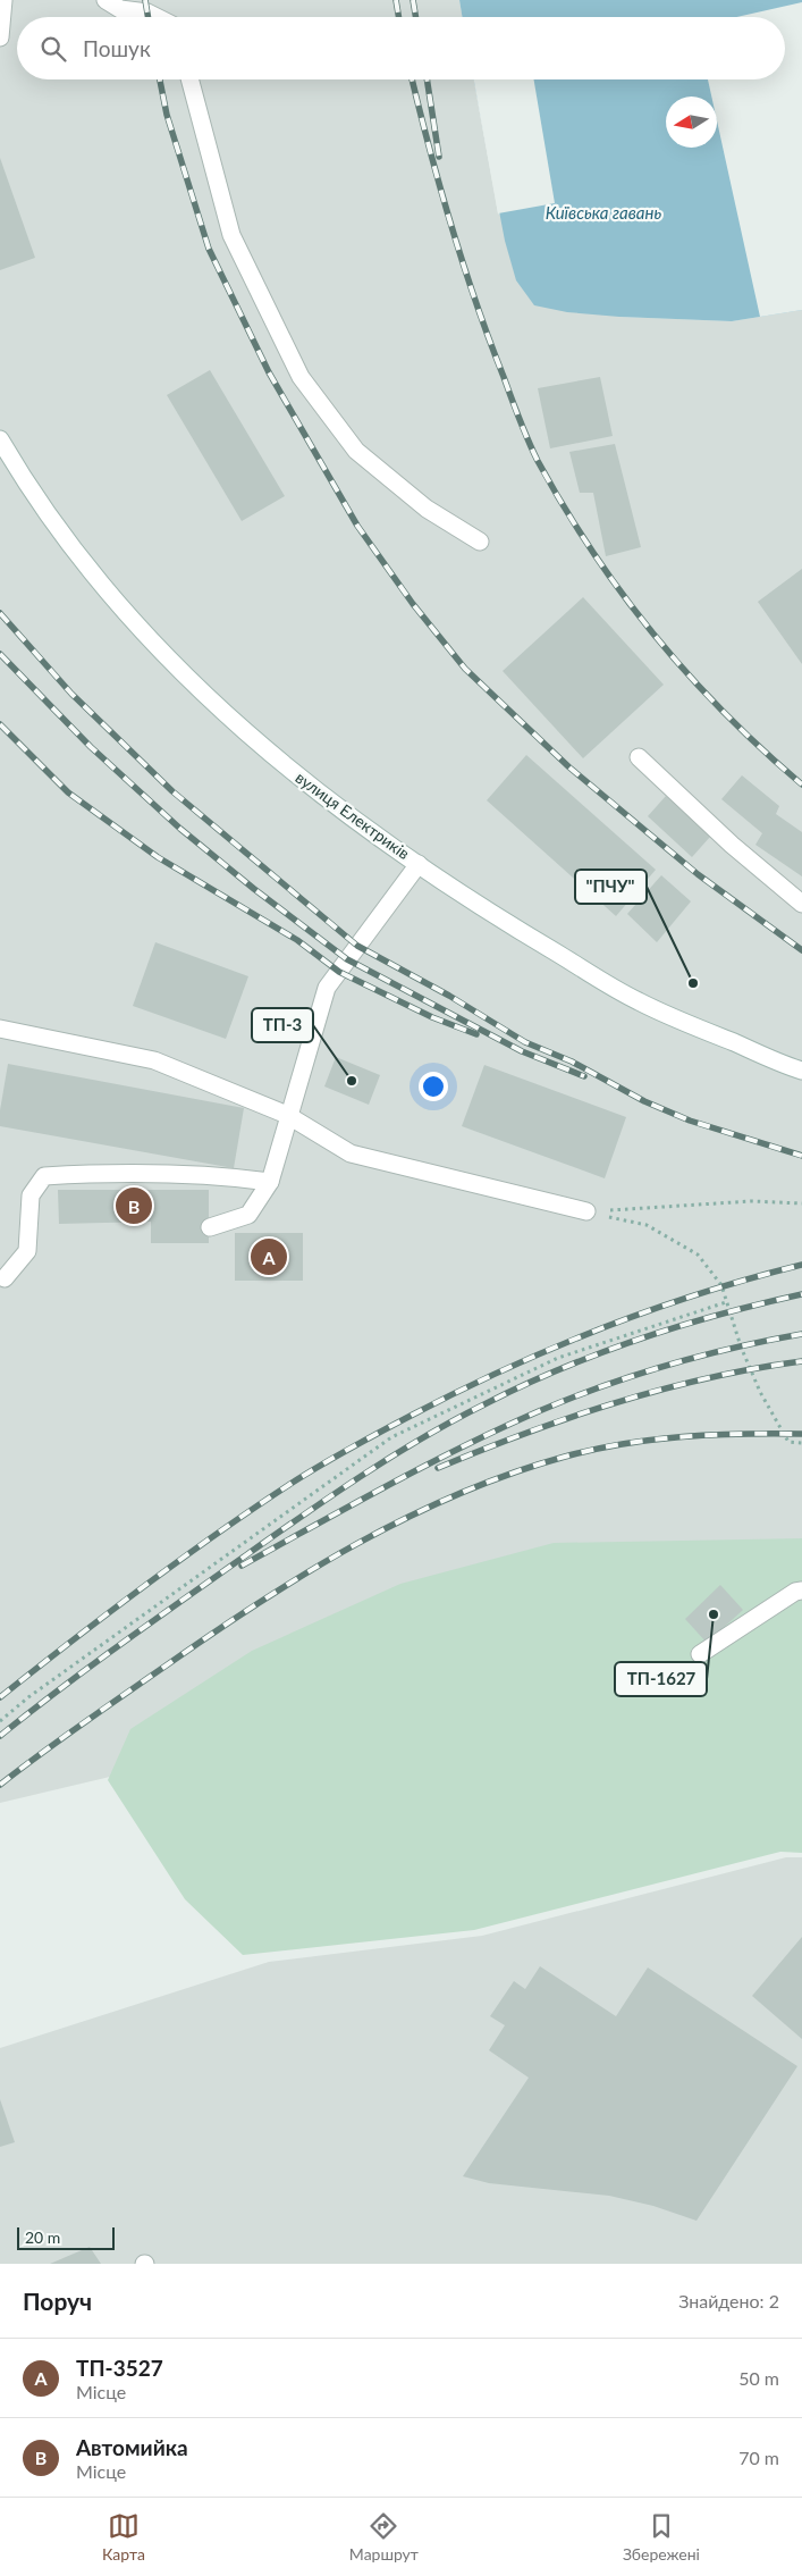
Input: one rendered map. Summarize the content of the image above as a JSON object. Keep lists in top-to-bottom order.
{
  "streets": {
    "street": ["вулиця Електриків"]
  },
  "water": ["Київська гавань"],
  "places": ["\"ПЧУ\"", "ТП-3", "ТП-1627"],
  "scale_bar": "20 m",
  "north": "left",
  "page": {
    "search": "Пошук",
    "pins": ["B", "A"],
    "scale": "20 m",
    "heading": ["Поруч", "Знайдено: 2"],
    "list": [
      {
        "mark": "A",
        "name": "ТП-3527",
        "note": "Місце",
        "value": "50 m"
      },
      {
        "mark": "B",
        "name": "Автомийка",
        "note": "Місце",
        "value": "70 m"
      }
    ],
    "nav": ["Карта", "Маршрут", "Збережені"]
  }
}
